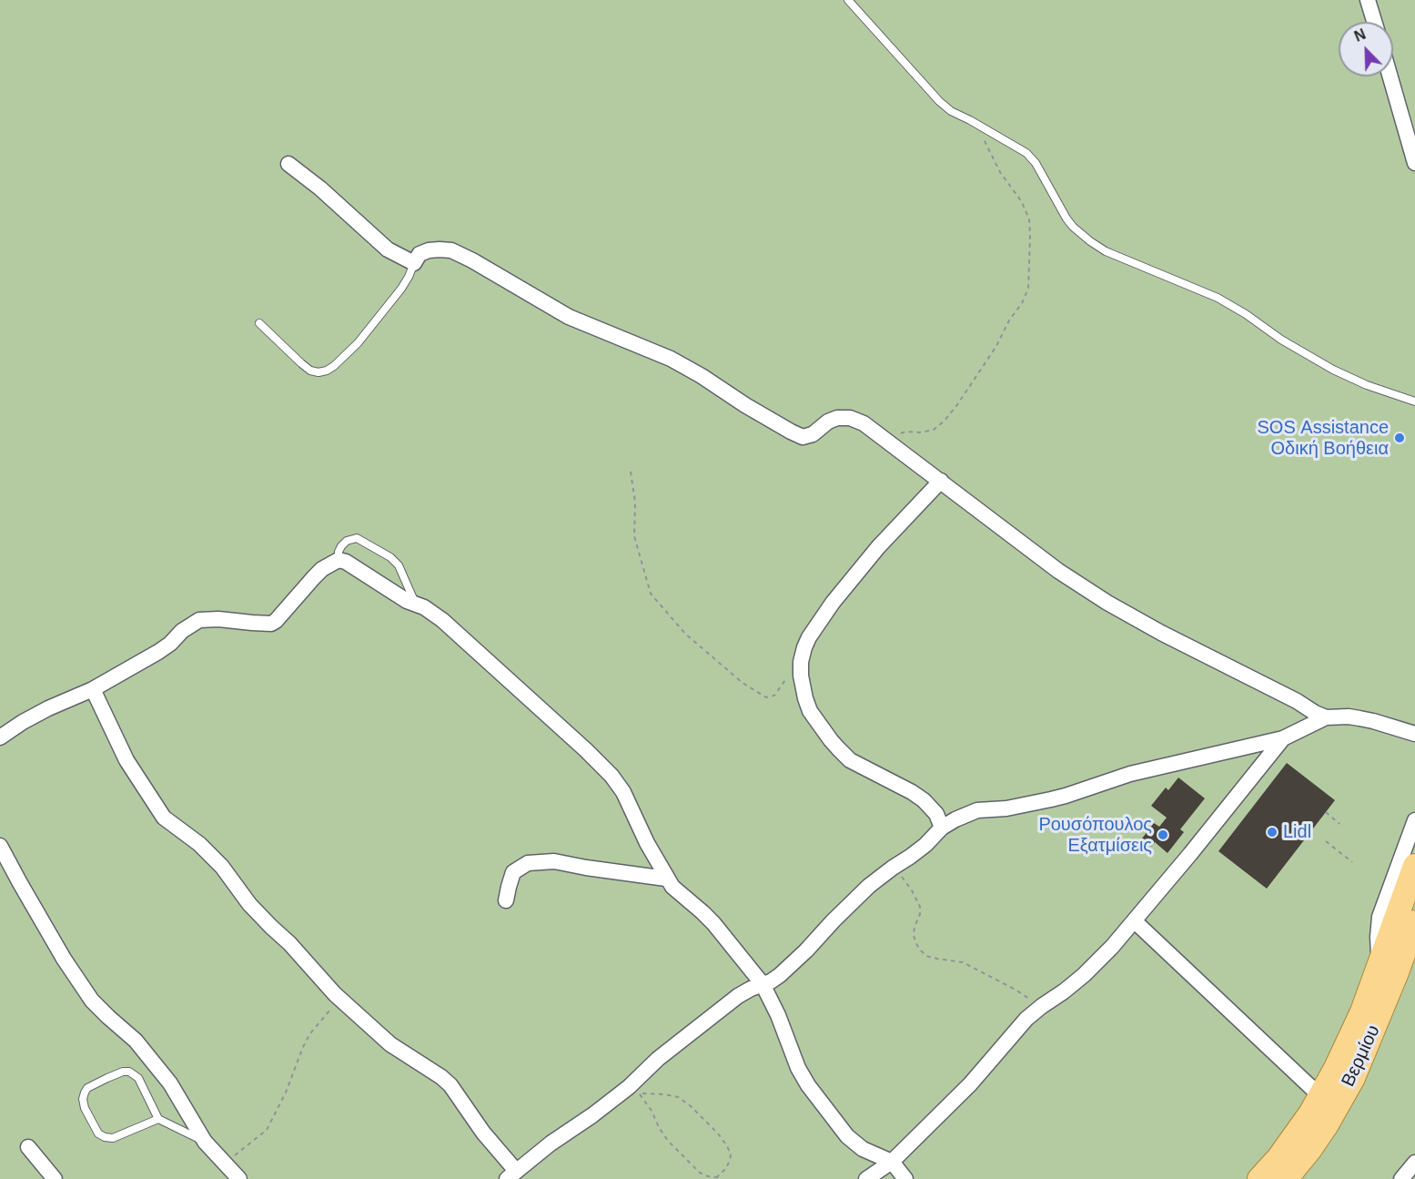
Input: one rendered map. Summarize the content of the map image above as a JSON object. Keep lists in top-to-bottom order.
{
  "streets": {
    "main road": ["Βερμίου"]
  },
  "places": ["SOS Assistance Οδική Βοήθεια", "Lidl", "Ρουσόπουλος Εξατμίσεις"],
  "north": "top left"
}
